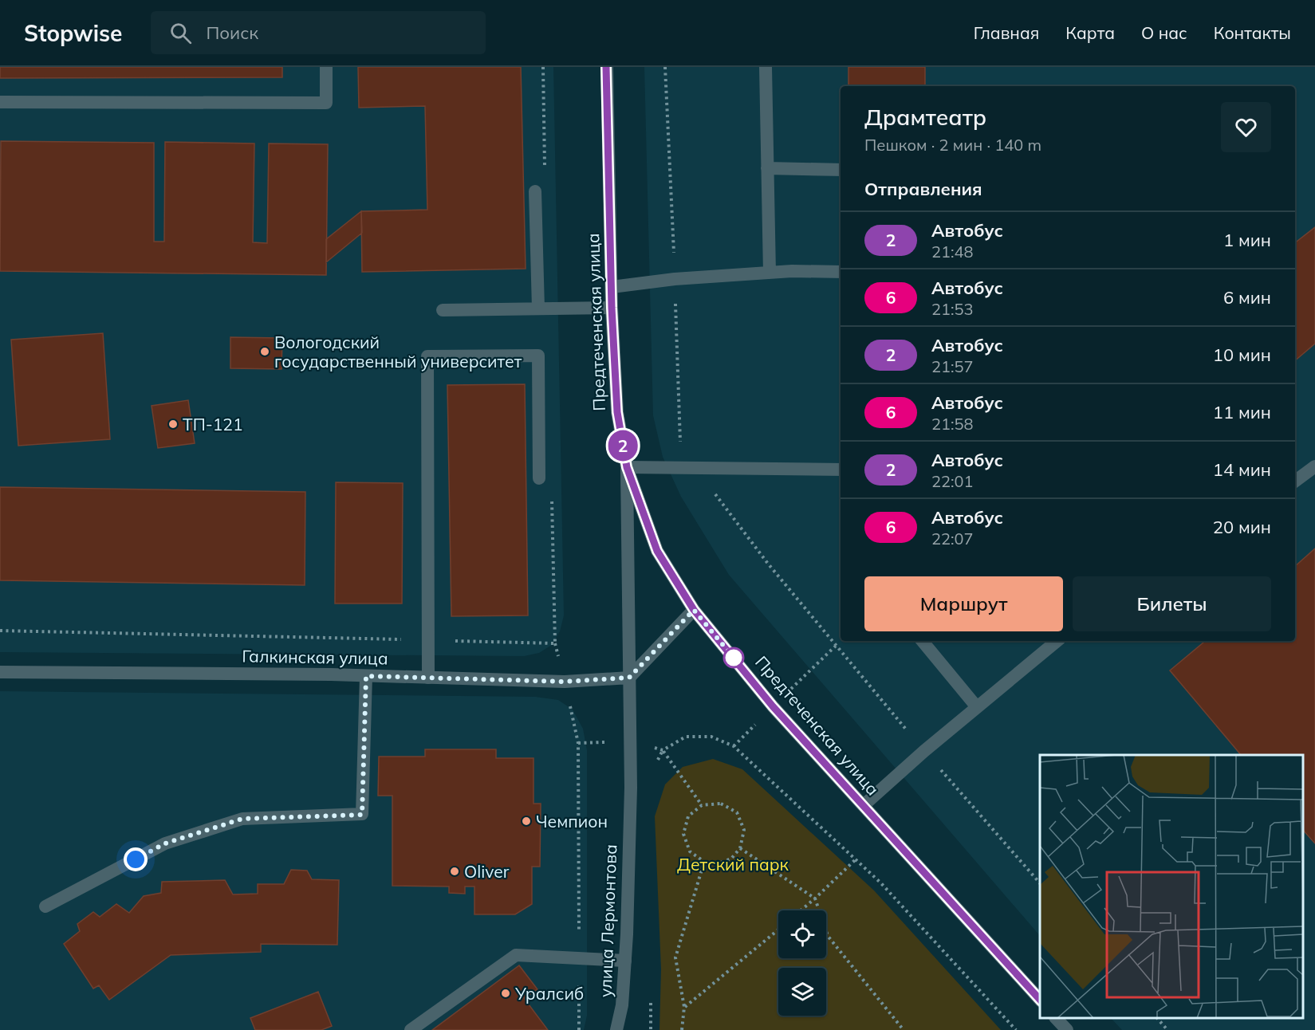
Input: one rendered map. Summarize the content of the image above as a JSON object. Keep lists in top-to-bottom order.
{
  "streets": {
    "street": ["Предтеченская улица", "Галкинская улица", "улица Лермонтова"]
  },
  "crossings": [
    ["Предтеченская улица", "улица Лермонтова"],
    ["Галкинская улица", "улица Лермонтова"]
  ],
  "parks": ["Детский парк"],
  "places": [
    "Вологодский государственный университет",
    "ТП-121",
    "Чемпион",
    "Oliver",
    "Уралсиб"
  ],
  "lines": ["bus line 2"],
  "page": {
    "header": "Stopwise",
    "search": "Поиск",
    "nav": [
      "Главная",
      "Карта",
      "О нас",
      "Контакты"
    ],
    "on_map": "2",
    "heading": [
      ["Драмтеатр", "Пешком · 2 мин · 140 m"],
      "Отправления"
    ],
    "list": [
      {
        "mark": "2",
        "name": "Автобус",
        "note": "21:48",
        "value": "1 мин"
      },
      {
        "mark": "6",
        "name": "Автобус",
        "note": "21:53",
        "value": "6 мин"
      },
      {
        "mark": "2",
        "name": "Автобус",
        "note": "21:57",
        "value": "10 мин"
      },
      {
        "mark": "6",
        "name": "Автобус",
        "note": "21:58",
        "value": "11 мин"
      },
      {
        "mark": "2",
        "name": "Автобус",
        "note": "22:01",
        "value": "14 мин"
      },
      {
        "mark": "6",
        "name": "Автобус",
        "note": "22:07",
        "value": "20 мин"
      }
    ],
    "buttons": ["Маршрут", "Билеты"]
  }
}
